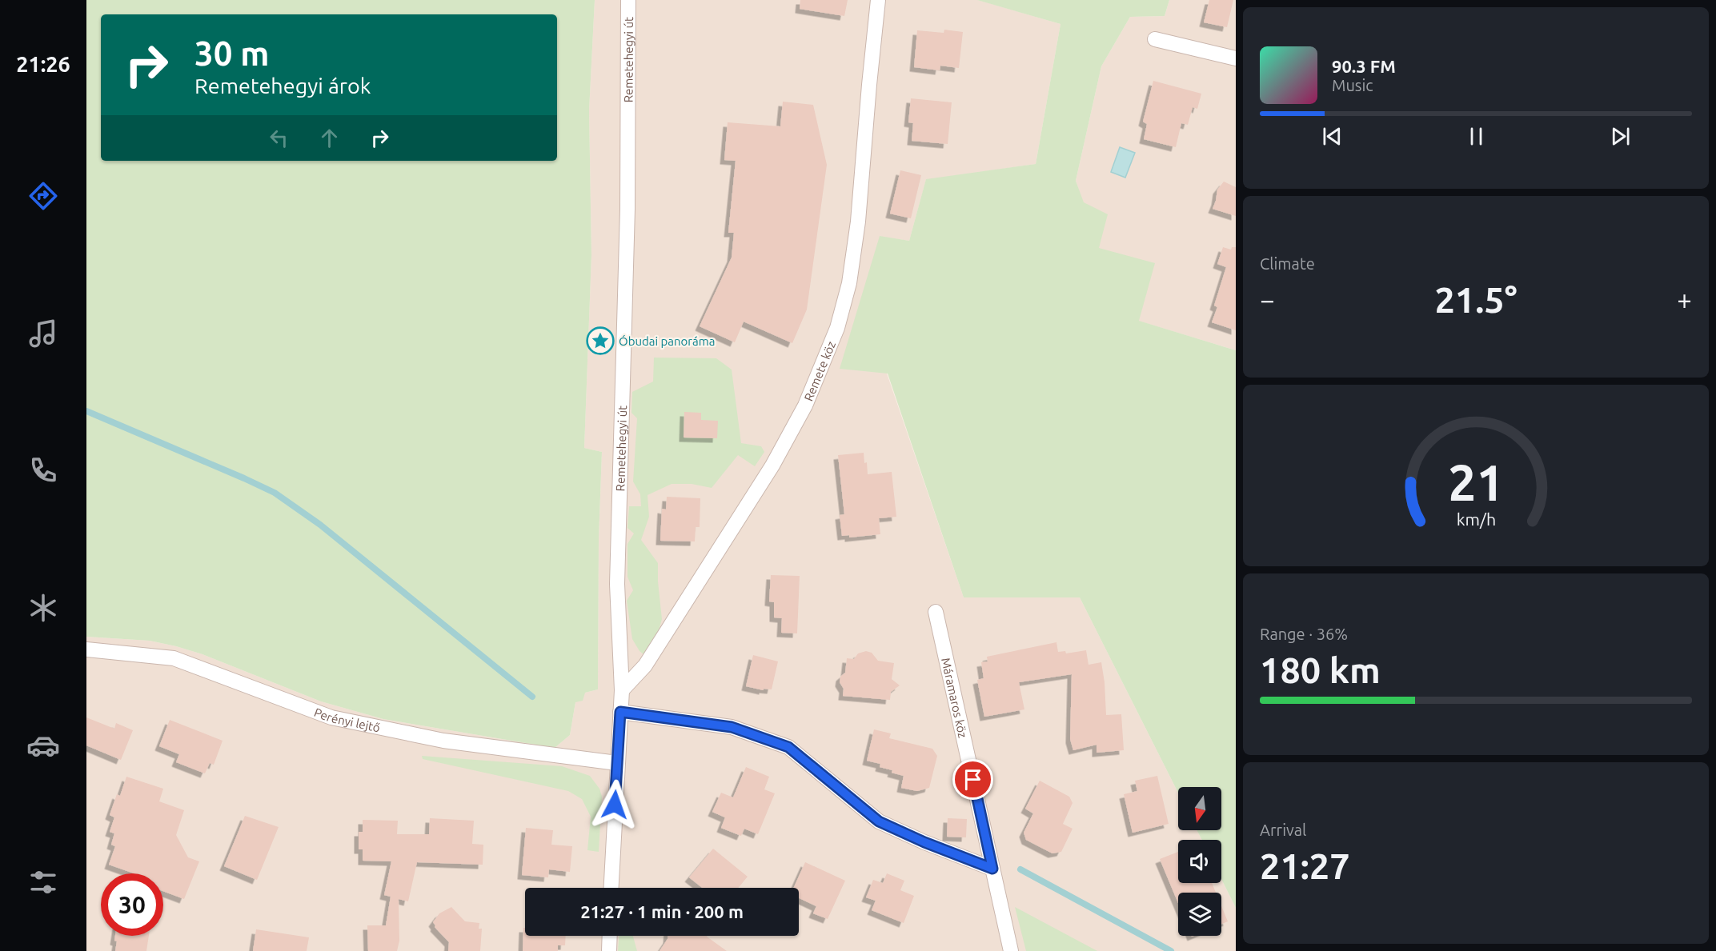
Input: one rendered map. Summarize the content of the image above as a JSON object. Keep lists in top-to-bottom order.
{
  "streets": {
    "street": [
      "Remetehegyi út",
      "Remete köz",
      "Máramaros köz",
      "Perényi lejtő"
    ]
  },
  "crossings": [
    ["Remetehegyi út", "Remete köz"],
    ["Remetehegyi út", "Perényi lejtő"]
  ],
  "places": {
    "place": ["Óbudai panoráma"]
  },
  "north": "bottom",
  "page": {
    "tabs": "21:26",
    "turn": ["30 m", "Remetehegyi árok"],
    "song": ["90.3 FM", "Music"],
    "tile": [
      "Climate",
      ["Range · 36%", "180 km"],
      ["Arrival", "21:27"]
    ],
    "heat": ["−", "21.5°", "+"],
    "limit": "30",
    "trip": "21:27 · 1 min · 200 m",
    "gauge": ["21", "km/h"]
  }
}
